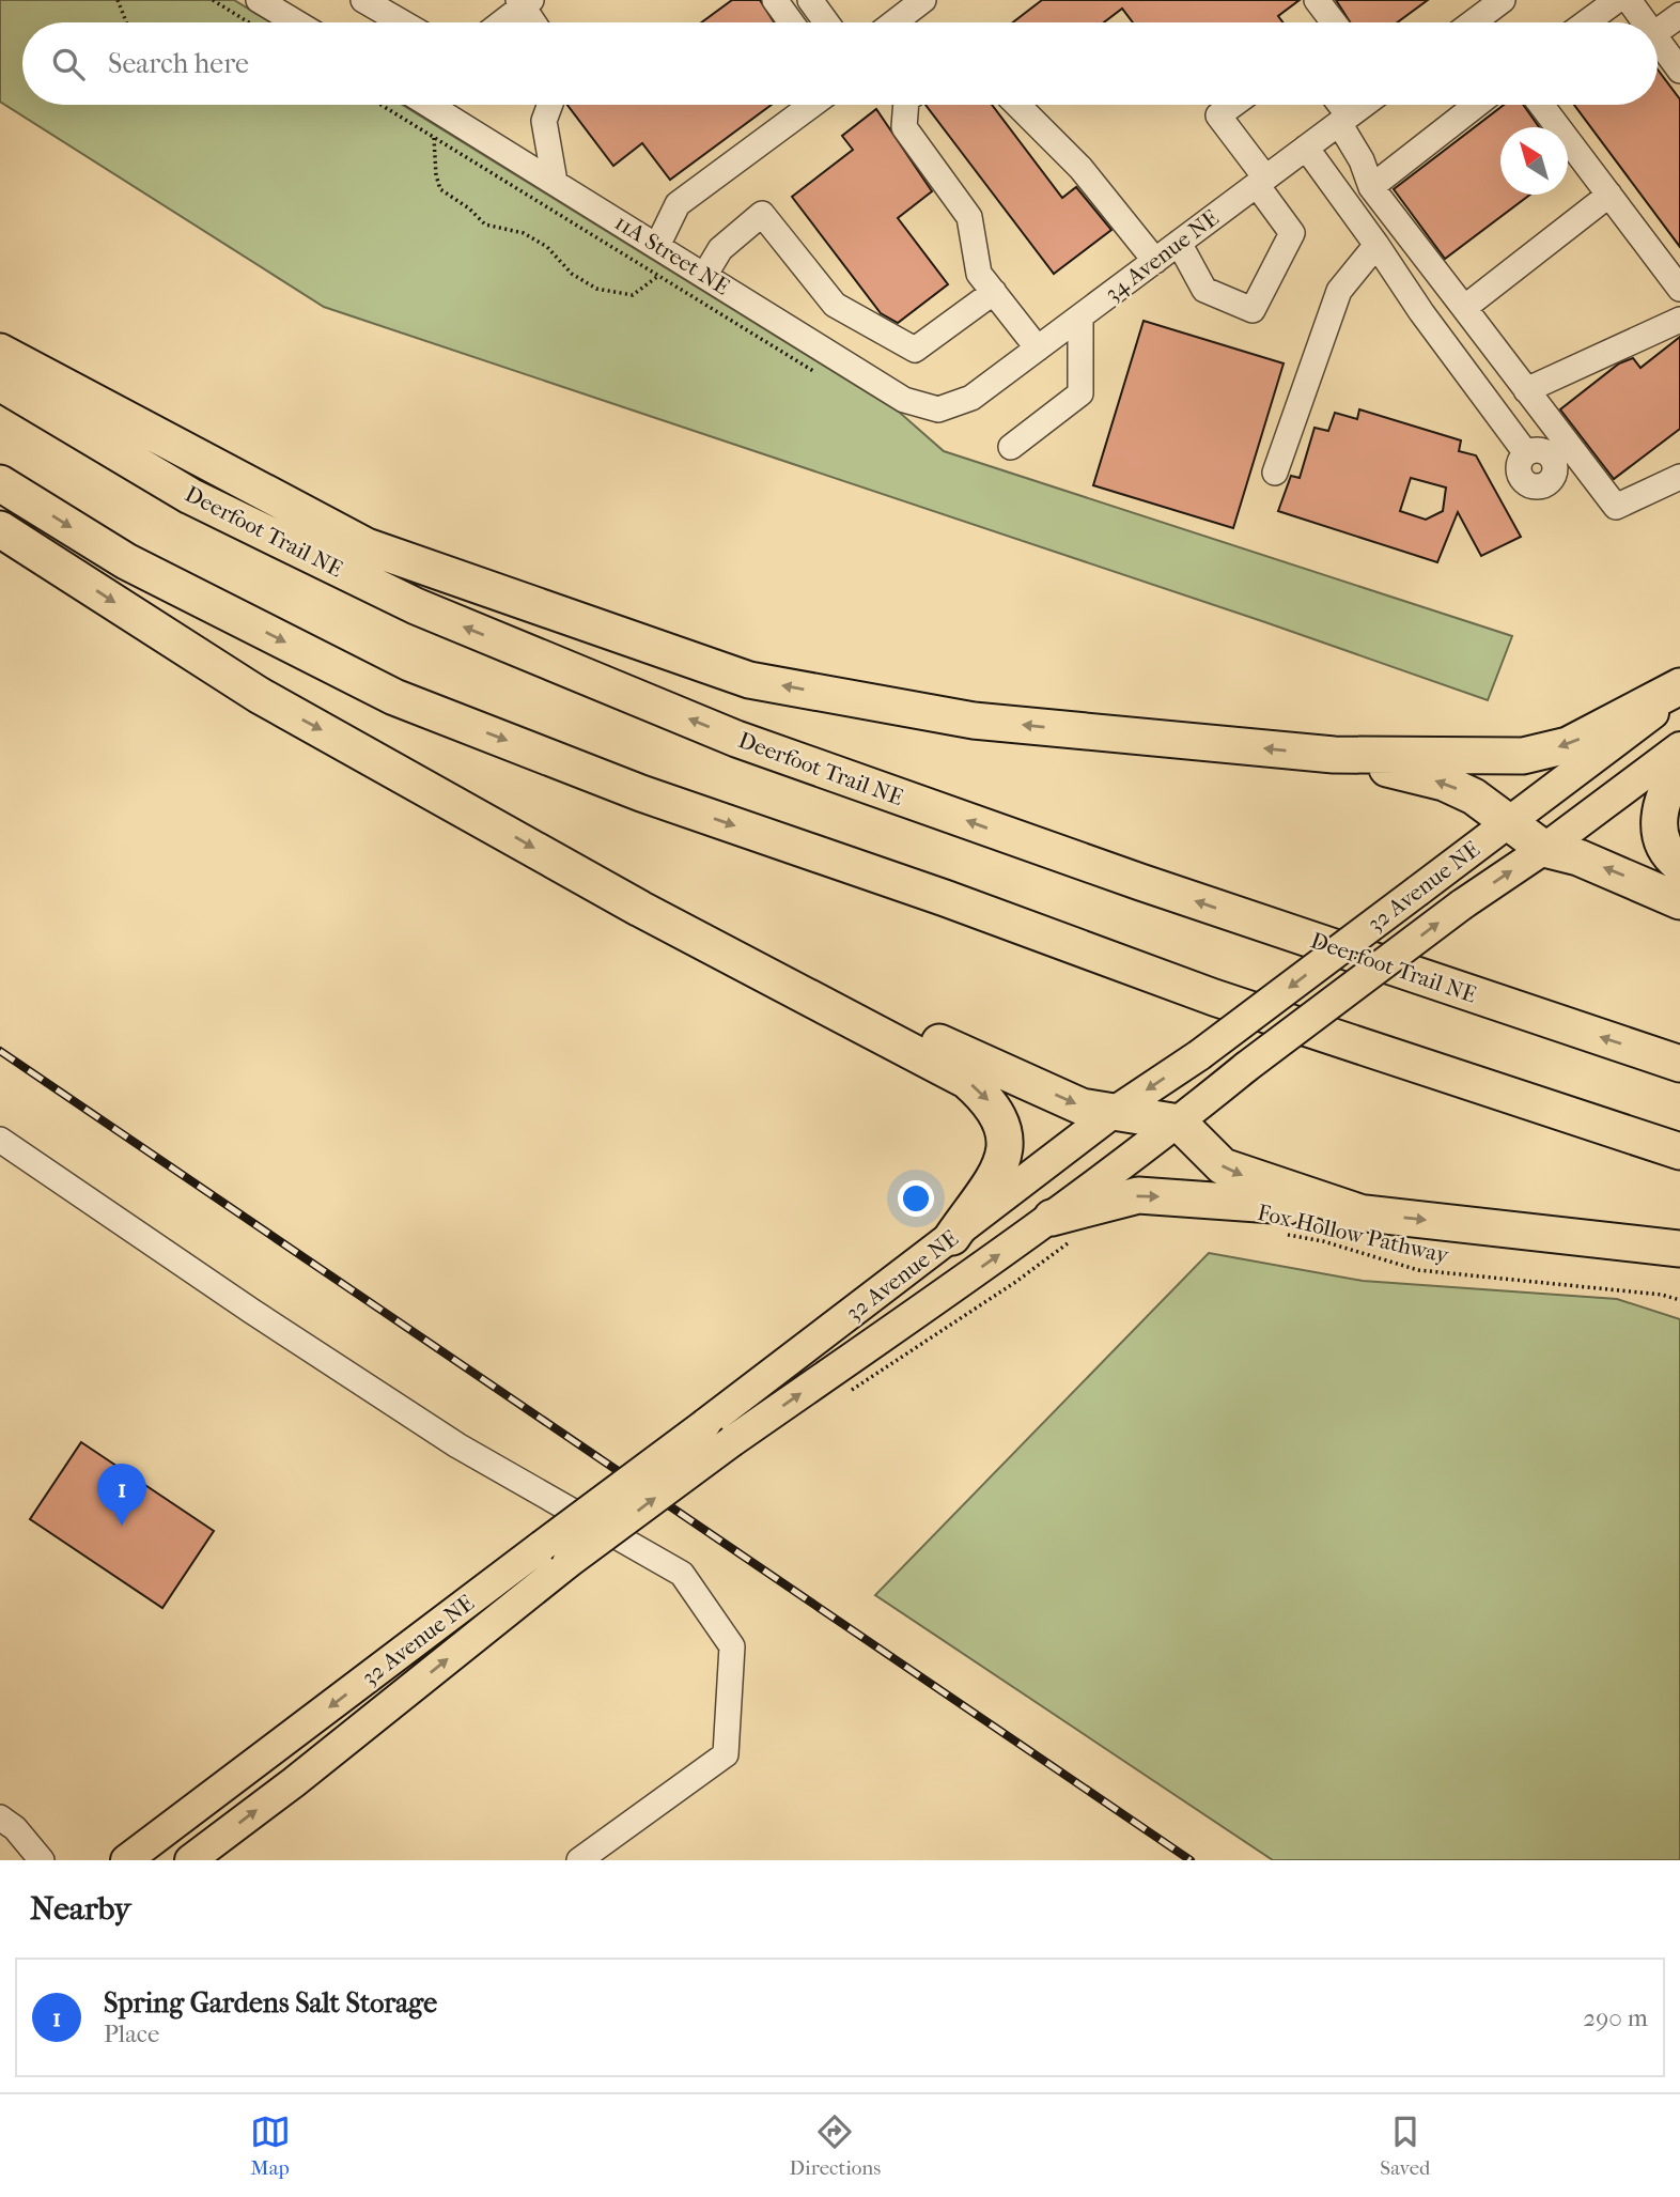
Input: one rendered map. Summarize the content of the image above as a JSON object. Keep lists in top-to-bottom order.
{
  "streets": {
    "highway": ["Deerfoot Trail NE"],
    "main road": ["32 Avenue NE"],
    "street": ["11A Street NE", "34 Avenue NE"],
    "path": ["Fox Hollow Pathway"]
  },
  "crossings": [
    ["11A Street NE", "34 Avenue NE"]
  ],
  "north": "top left",
  "page": {
    "search": "Search here",
    "pins": "1",
    "heading": "Nearby",
    "list": [
      {
        "mark": "1",
        "name": "Spring Gardens Salt Storage",
        "note": "Place",
        "value": "290 m"
      }
    ],
    "nav": ["Map", "Directions", "Saved"]
  }
}
